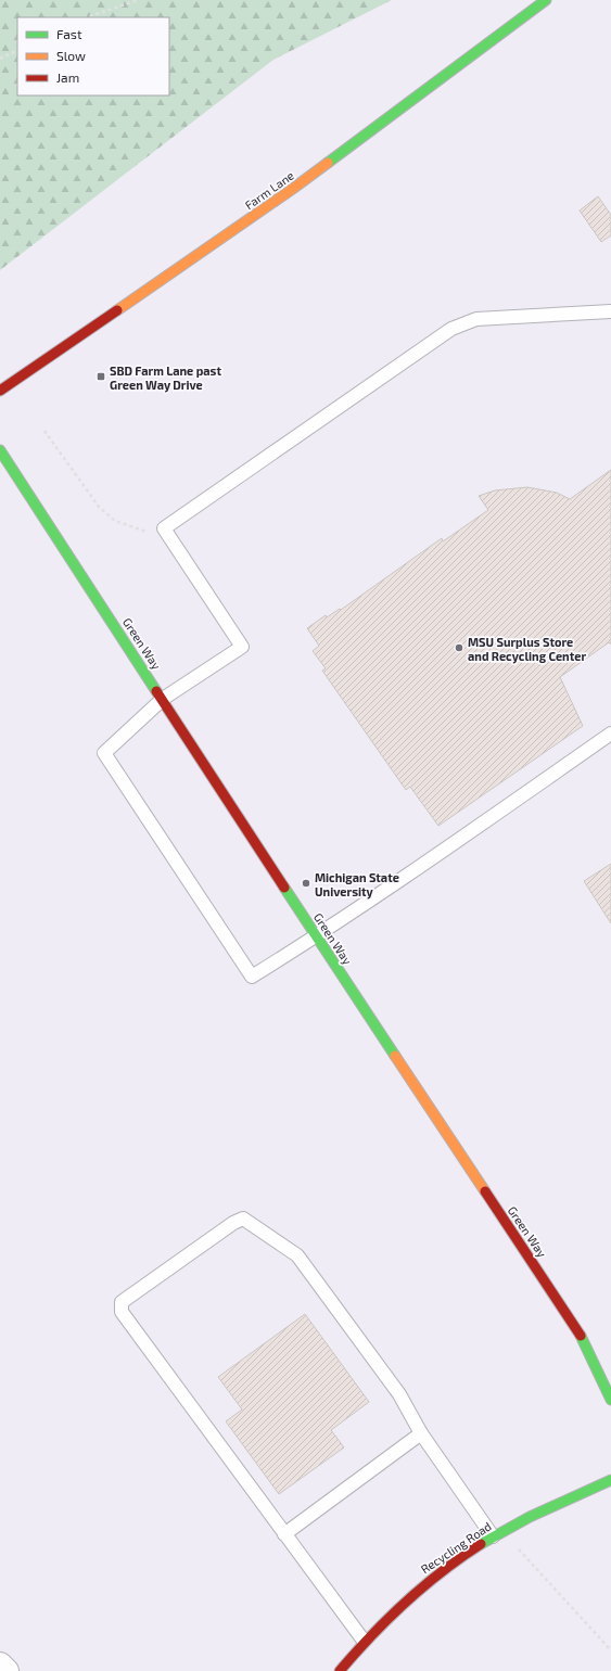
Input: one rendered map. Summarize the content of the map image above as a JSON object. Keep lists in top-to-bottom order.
{
  "streets": {
    "street": ["Farm Lane", "Green Way", "Recycling Road"]
  },
  "places": {
    "transit": ["SBD Farm Lane past Green Way Drive"],
    "other": ["MSU Surplus Store and Recycling Center", "Michigan State University"]
  },
  "legend": ["Fast", "Slow", "Jam"]
}
